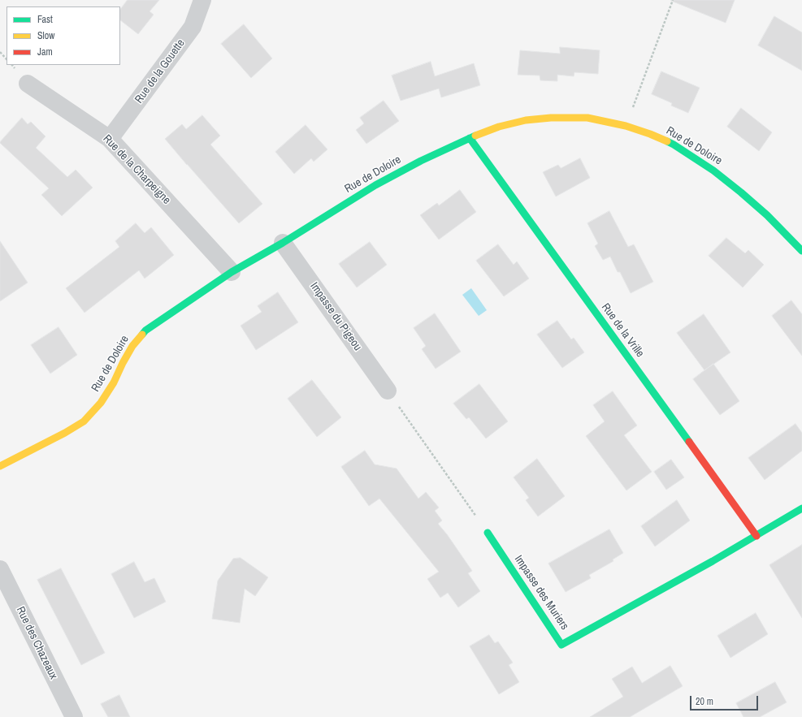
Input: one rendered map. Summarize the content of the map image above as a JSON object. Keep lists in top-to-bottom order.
{
  "streets": {
    "street": [
      "Rue de la Gouette",
      "Rue de Doloire",
      "Rue de la Charpeigne",
      "Impasse du Pigeou",
      "Rue de la Vrille",
      "Impasse des Muriers",
      "Rue des Chazeaux"
    ]
  },
  "crossings": [
    ["Rue de la Gouette", "Rue de la Charpeigne"],
    ["Rue de Doloire", "Rue de la Charpeigne"],
    ["Rue de Doloire", "Impasse du Pigeou"],
    ["Rue de Doloire", "Rue de la Vrille"],
    ["Rue de la Vrille", "Impasse des Muriers"]
  ],
  "legend": ["Fast", "Slow", "Jam"],
  "scale_bar": "20 m"
}
